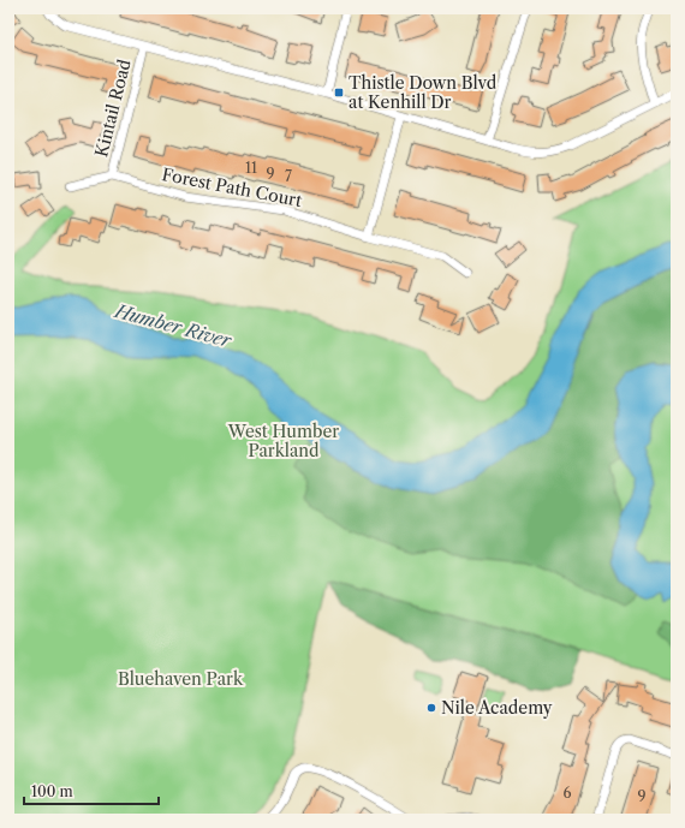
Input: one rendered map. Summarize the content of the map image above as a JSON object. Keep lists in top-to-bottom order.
{
  "streets": {
    "street": ["Kintail Road", "Forest Path Court"]
  },
  "crossings": [
    ["Kintail Road", "Forest Path Court"]
  ],
  "water": ["Humber River"],
  "parks": ["West Humber Parkland", "Bluehaven Park"],
  "places": {
    "transit": ["Thistle Down Blvd at Kenhill Dr"],
    "other": ["Nile Academy"]
  },
  "house_numbers": [
    "11",
    "9",
    "7",
    "6",
    "9"
  ],
  "scale_bar": "100 m"
}
